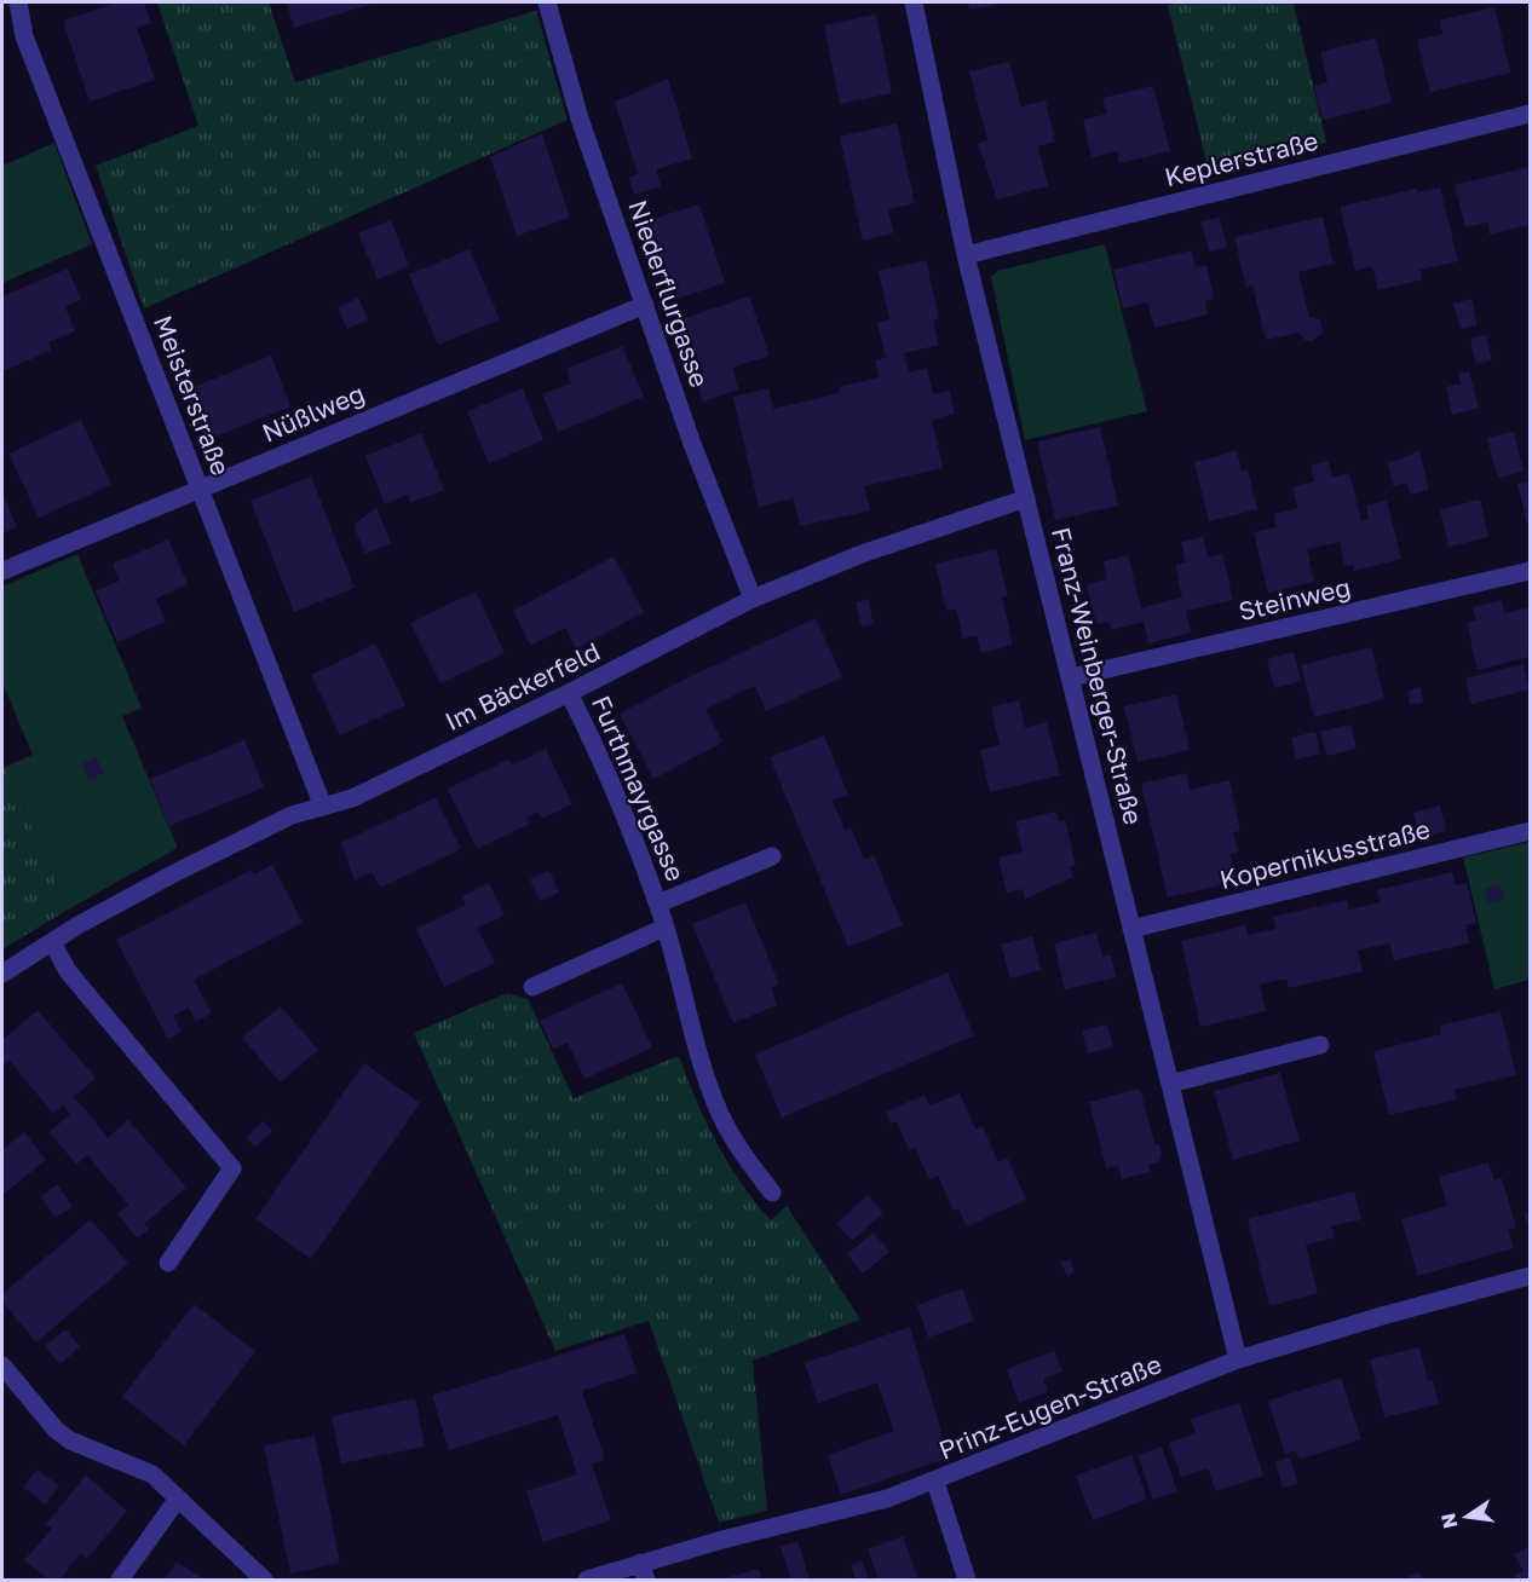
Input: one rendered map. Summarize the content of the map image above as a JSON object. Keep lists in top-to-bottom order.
{
  "streets": {
    "street": [
      "Keplerstraße",
      "Niederflurgasse",
      "Meisterstraße",
      "Nüßlweg",
      "Steinweg",
      "Franz-Weinberger-Straße",
      "Im Bäckerfeld",
      "Furthmayrgasse",
      "Kopernikusstraße",
      "Prinz-Eugen-Straße"
    ]
  },
  "crossings": [
    ["Keplerstraße", "Franz-Weinberger-Straße"],
    ["Niederflurgasse", "Nüßlweg"],
    ["Niederflurgasse", "Im Bäckerfeld"],
    ["Meisterstraße", "Nüßlweg"],
    ["Meisterstraße", "Im Bäckerfeld"],
    ["Steinweg", "Franz-Weinberger-Straße"],
    ["Franz-Weinberger-Straße", "Im Bäckerfeld"],
    ["Franz-Weinberger-Straße", "Kopernikusstraße"],
    ["Franz-Weinberger-Straße", "Prinz-Eugen-Straße"],
    ["Im Bäckerfeld", "Furthmayrgasse"]
  ],
  "north": "left"
}
